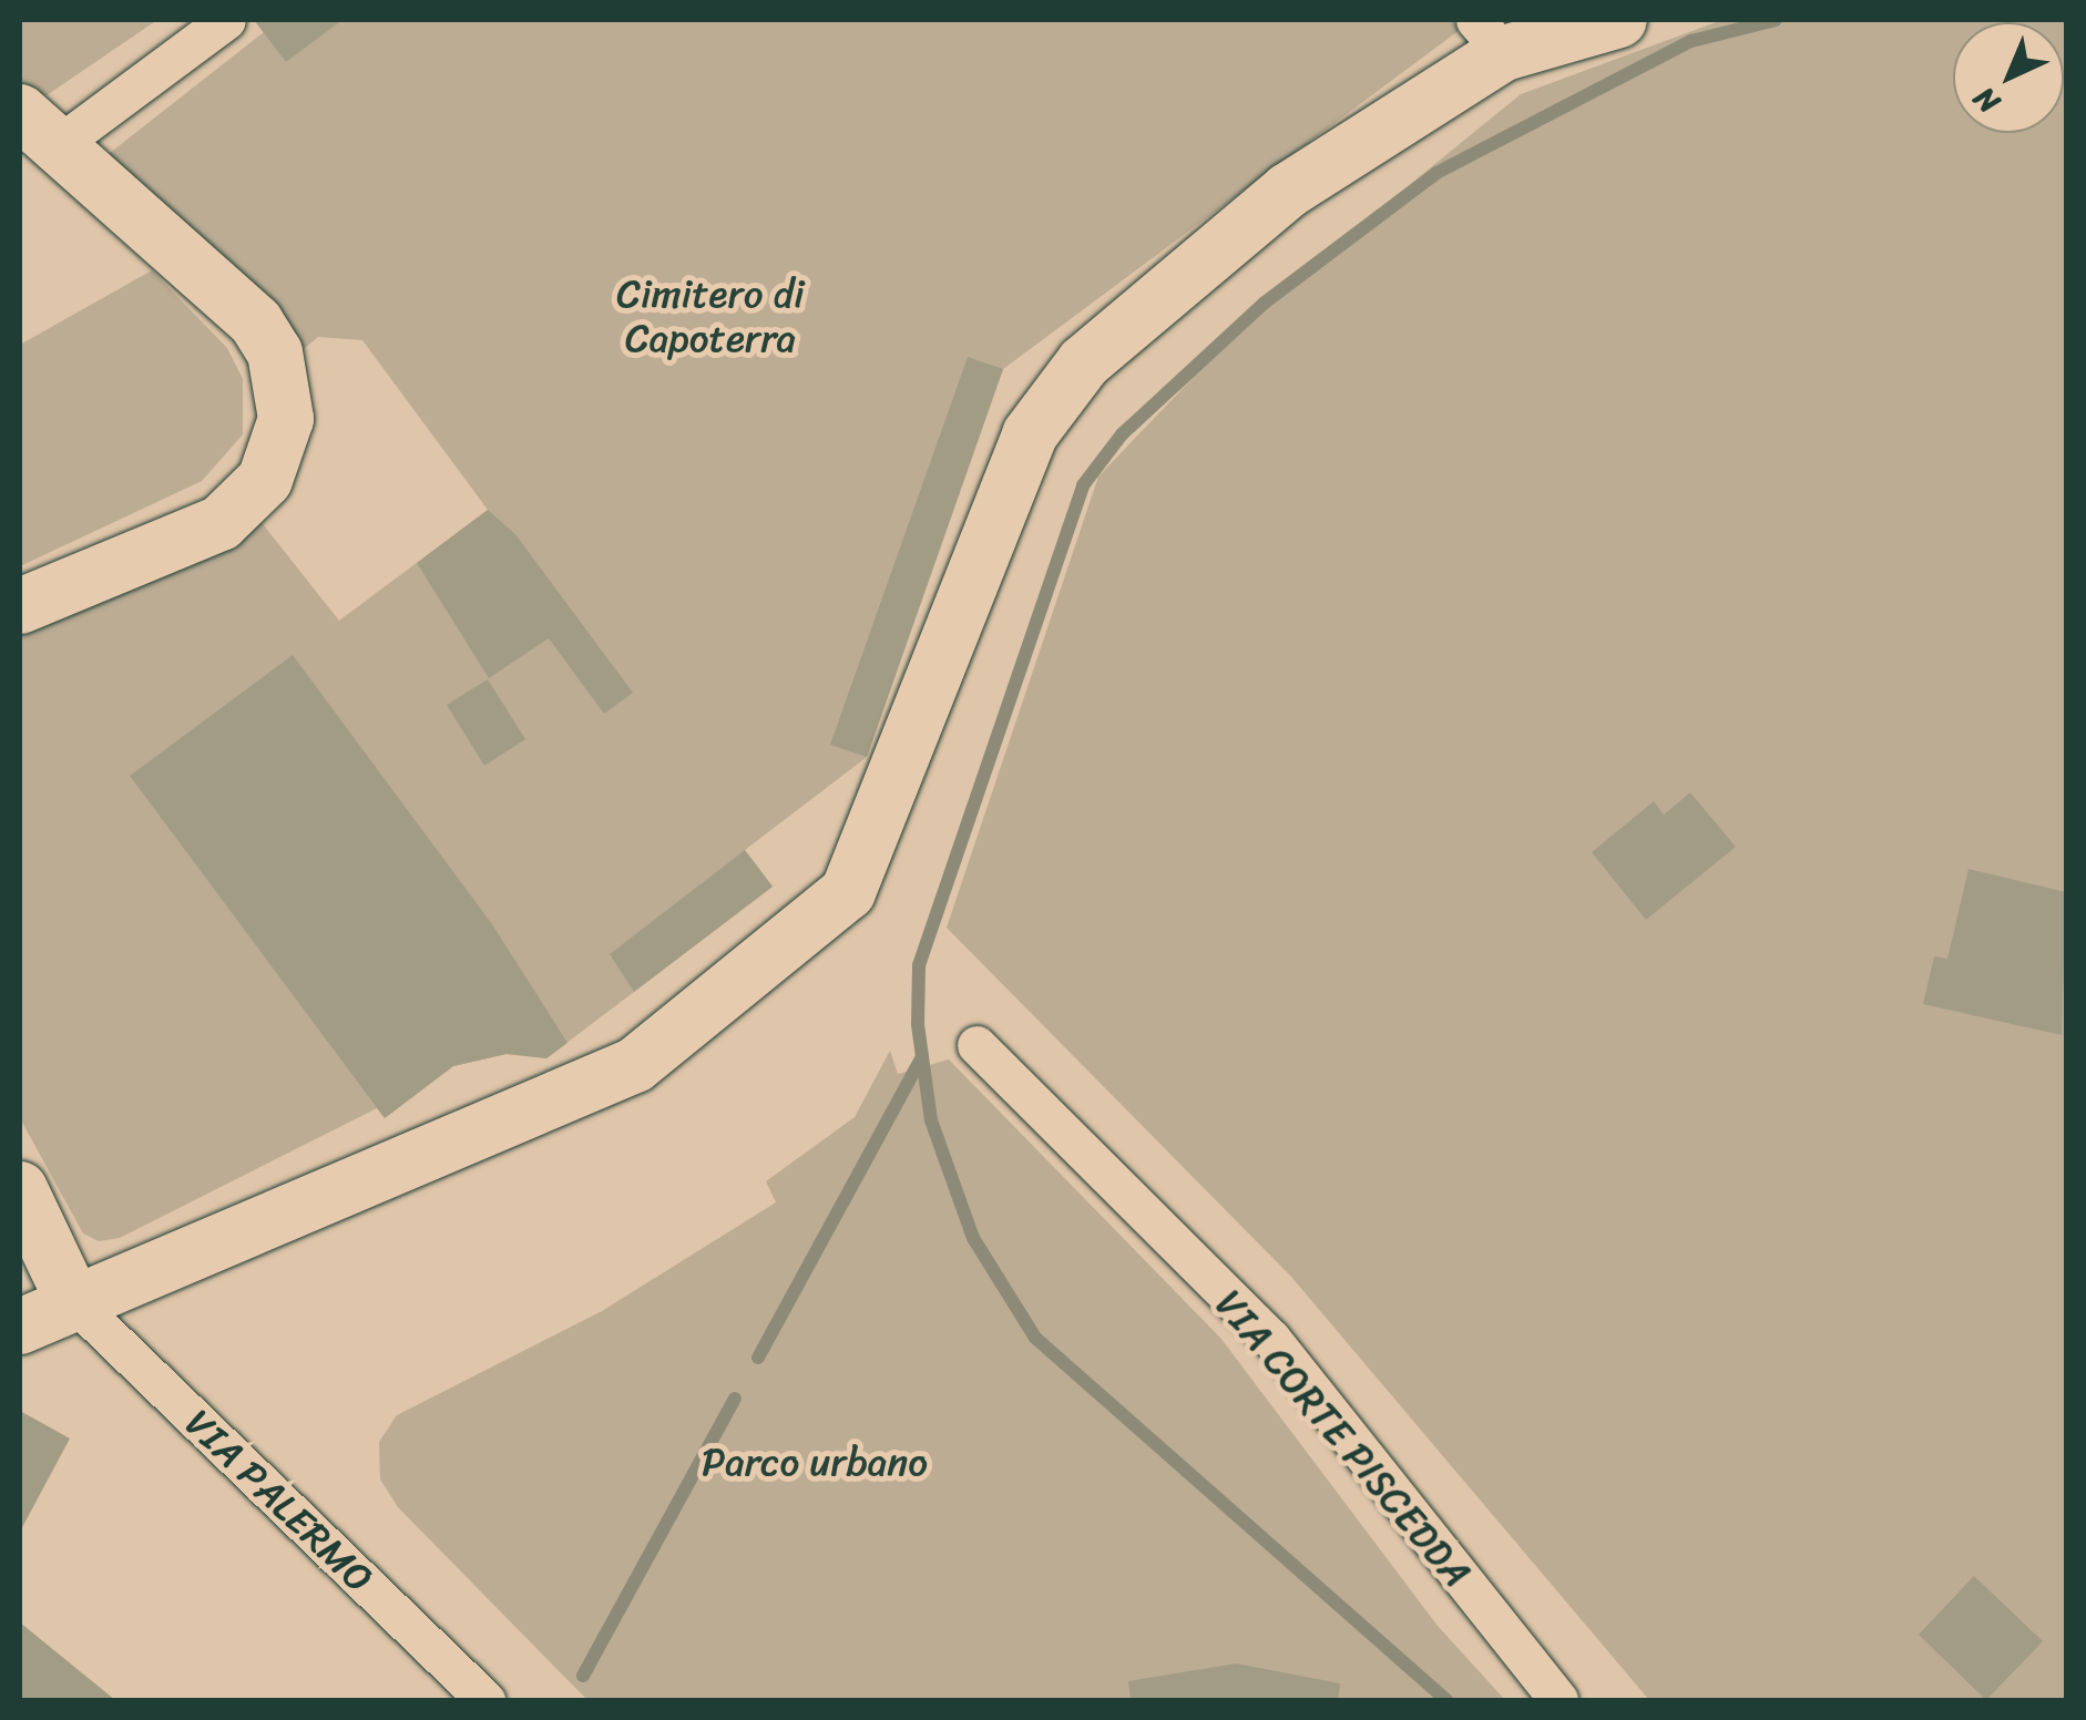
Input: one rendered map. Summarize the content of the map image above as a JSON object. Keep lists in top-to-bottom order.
{
  "streets": {
    "street": ["VIA CORTE PISCEDDA", "VIA PALERMO"]
  },
  "parks": ["Cimitero di Capoterra", "Parco urbano"],
  "north": "bottom left"
}
